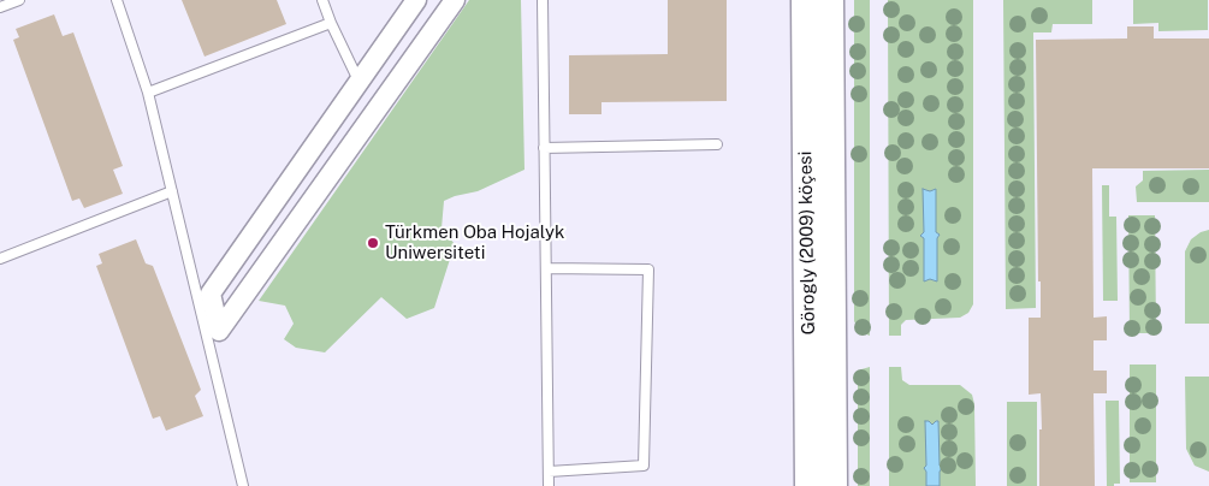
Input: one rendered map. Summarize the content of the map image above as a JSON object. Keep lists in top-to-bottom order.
{
  "streets": {
    "main road": ["Görogly (2009) köçesi"]
  },
  "places": ["Türkmen Oba Hojalyk Uniwersiteti"]
}
